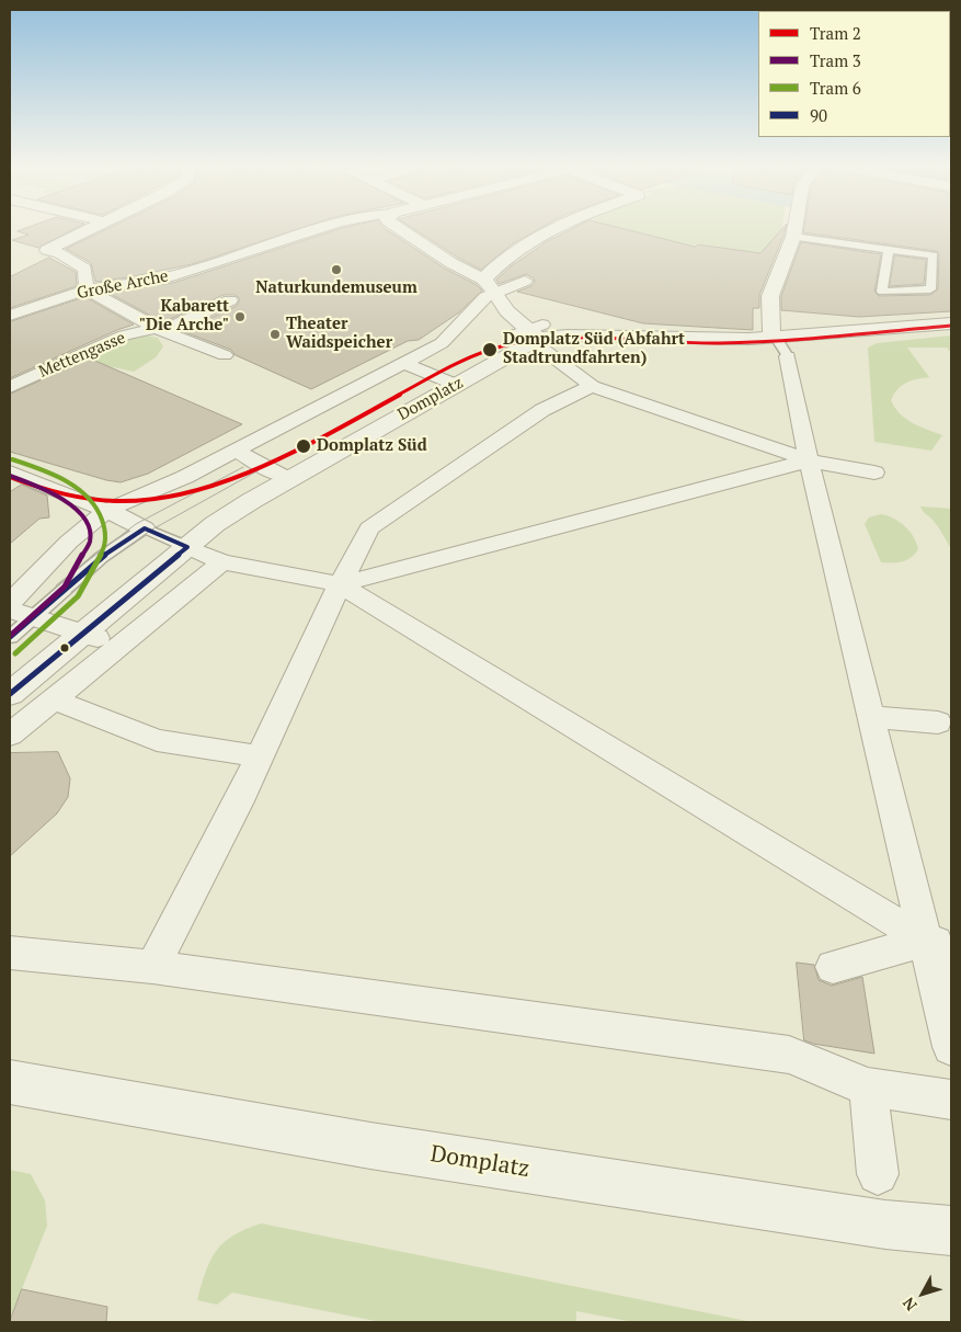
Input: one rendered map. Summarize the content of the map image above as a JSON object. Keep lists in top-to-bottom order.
{
  "streets": {
    "street": ["Große Arche", "Mettengasse", "Domplatz"]
  },
  "crossings": [
    ["Große Arche", "Mettengasse"]
  ],
  "places": [
    "Naturkundemuseum",
    "Kabarett \"Die Arche\"",
    "Theater Waidspeicher",
    "Domplatz Süd (Abfahrt Stadtrundfahrten)",
    "Domplatz Süd"
  ],
  "lines": [
    "tram line 2",
    "tram line 6",
    "tram line 3",
    "transit line 90"
  ],
  "legend": [
    "Tram 2",
    "Tram 3",
    "Tram 6",
    "90"
  ],
  "north": "bottom left"
}
